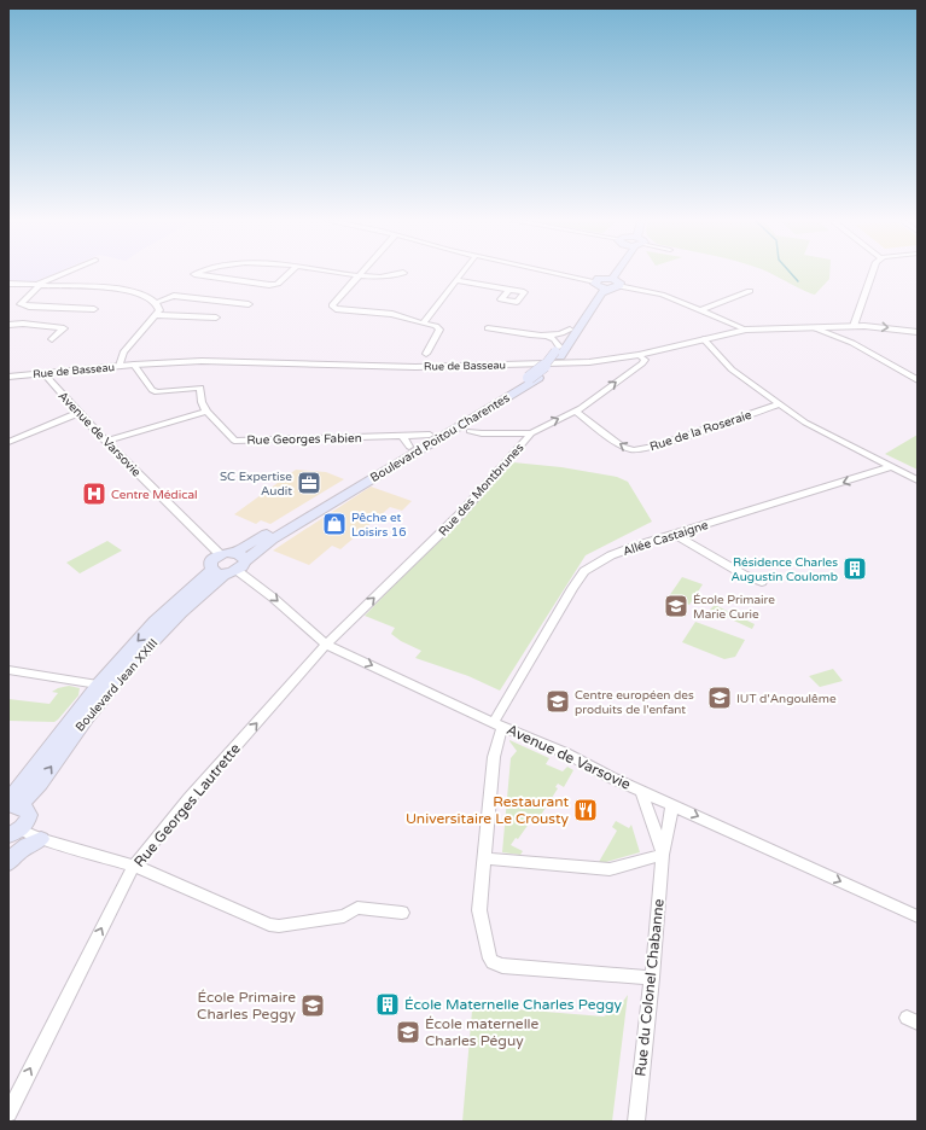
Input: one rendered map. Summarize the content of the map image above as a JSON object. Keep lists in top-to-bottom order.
{
  "streets": {
    "main road": ["Boulevard Poitou Charentes", "Boulevard Jean XXIII"],
    "street": [
      "Rue de Basseau",
      "Rue de la Roseraie",
      "Avenue de Varsovie",
      "Rue Georges Fabien",
      "Rue des Montbrunes",
      "Allée Castaigne",
      "Rue Georges Lautrette",
      "Rue du Colonel Chabanne"
    ]
  },
  "crossings": [
    ["Rue de Basseau", "Avenue de Varsovie"],
    ["Rue de Basseau", "Rue des Montbrunes"],
    ["Rue de la Roseraie", "Rue des Montbrunes"],
    ["Avenue de Varsovie", "Boulevard Poitou Charentes"],
    ["Avenue de Varsovie", "Rue des Montbrunes"],
    ["Avenue de Varsovie", "Allée Castaigne"],
    ["Avenue de Varsovie", "Boulevard Jean XXIII"],
    ["Avenue de Varsovie", "Rue Georges Lautrette"],
    ["Avenue de Varsovie", "Rue du Colonel Chabanne"],
    ["Boulevard Poitou Charentes", "Rue Georges Fabien"],
    ["Boulevard Poitou Charentes", "Boulevard Jean XXIII"],
    ["Rue des Montbrunes", "Rue Georges Lautrette"],
    ["Allée Castaigne", "Rue du Colonel Chabanne"]
  ],
  "one_way": [
    "Rue de la Roseraie",
    "Avenue de Varsovie",
    "Rue des Montbrunes",
    "Rue Georges Lautrette"
  ],
  "places": {
    "office": ["SC Expertise Audit"],
    "hospital": ["Centre Médical"],
    "shop": ["Pêche et Loisirs 16"],
    "building": ["Résidence Charles Augustin Coulomb", "École Maternelle Charles Peggy"],
    "school or university": [
      "École Primaire Marie Curie",
      "IUT d'Angoulême",
      "Centre européen des produits de l'enfant",
      "École Primaire Charles Peggy",
      "École maternelle Charles Péguy"
    ],
    "restaurant": ["Restaurant Universitaire Le Crousty"]
  }
}
